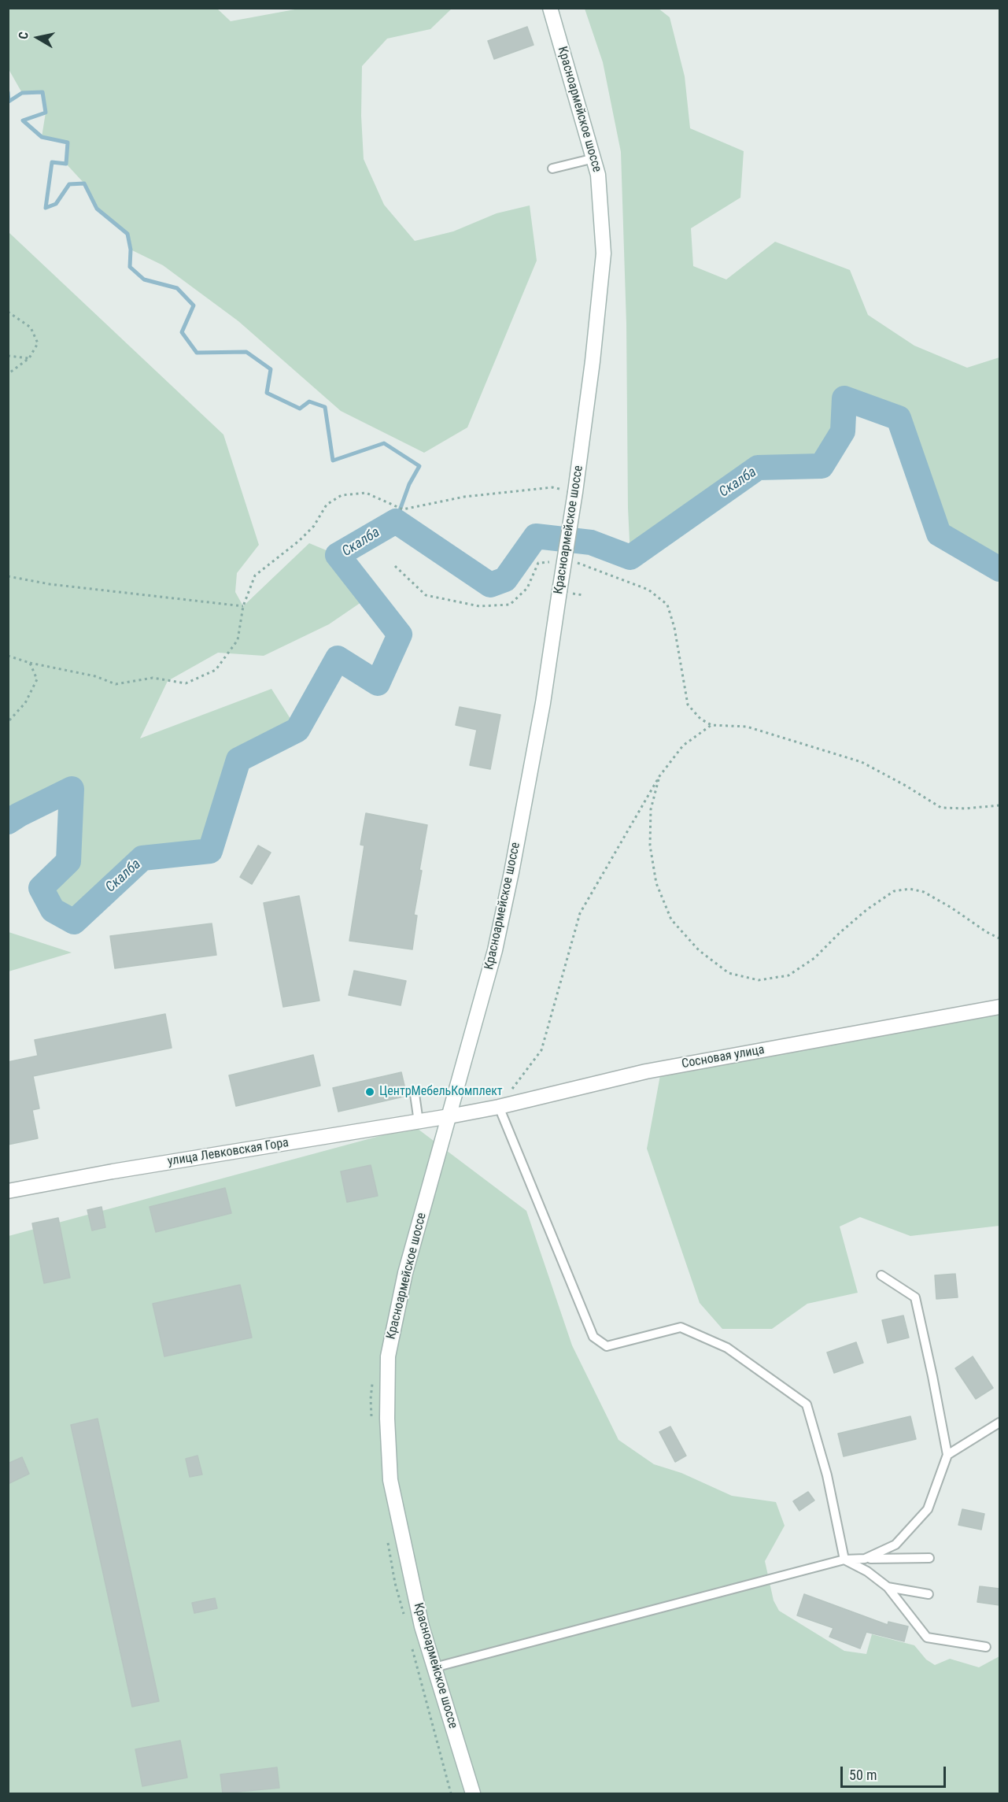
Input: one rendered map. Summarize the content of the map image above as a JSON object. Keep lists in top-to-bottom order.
{
  "streets": {
    "main road": ["Красноармейское шоссе", "Сосновая улица", "улица Левковская Гора"]
  },
  "crossings": [
    ["Красноармейское шоссе", "Сосновая улица"],
    ["Красноармейское шоссе", "улица Левковская Гора"],
    ["Сосновая улица", "улица Левковская Гора"]
  ],
  "water": ["Скалба"],
  "places": ["ЦентрМебельКомплект"],
  "scale_bar": "50 m",
  "north": "left"
}
